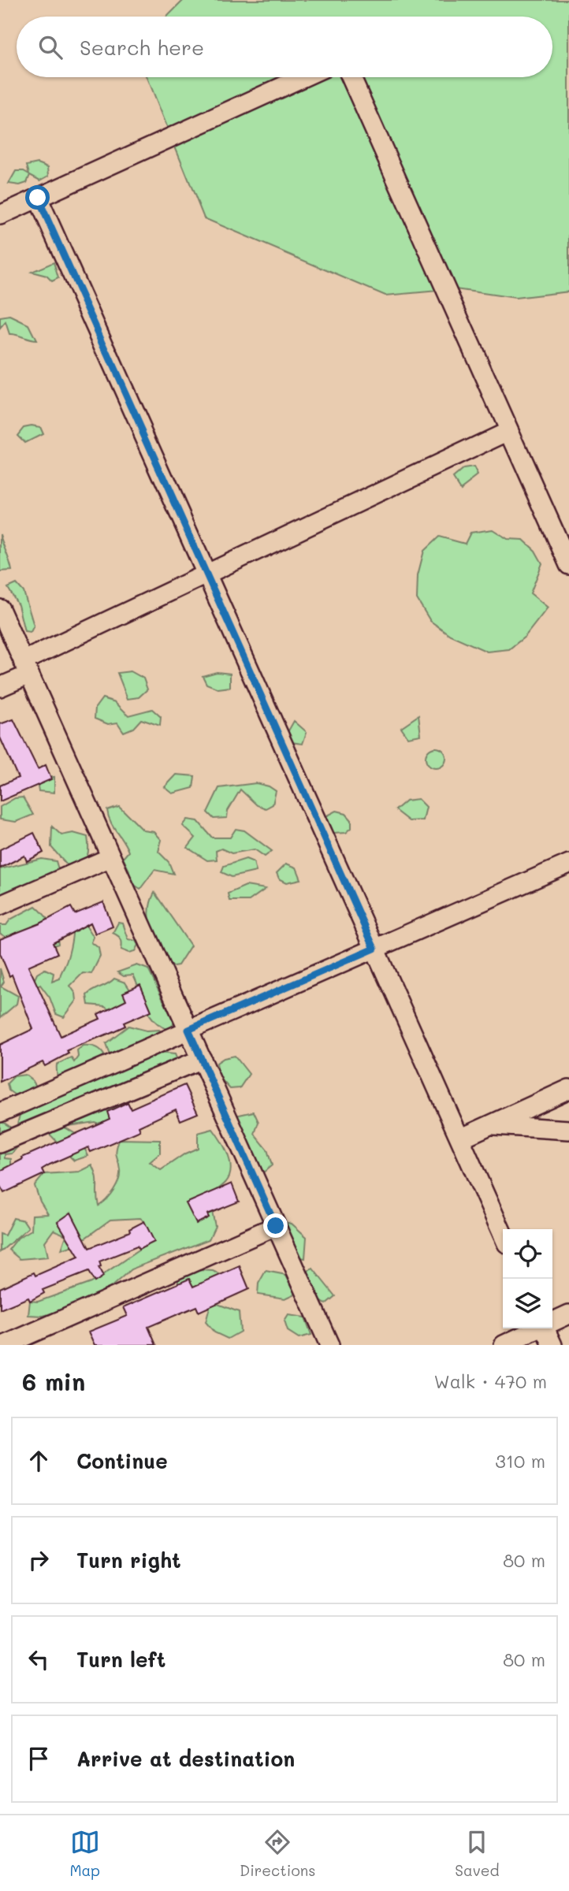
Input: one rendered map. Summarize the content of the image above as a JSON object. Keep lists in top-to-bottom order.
{
  "page": {
    "search": "Search here",
    "heading": ["6 min", "Walk · 470 m"],
    "list": [
      ["Continue", "310 m"],
      ["Turn right", "80 m"],
      ["Turn left", "80 m"],
      "Arrive at destination"
    ],
    "nav": ["Map", "Directions", "Saved"]
  }
}
